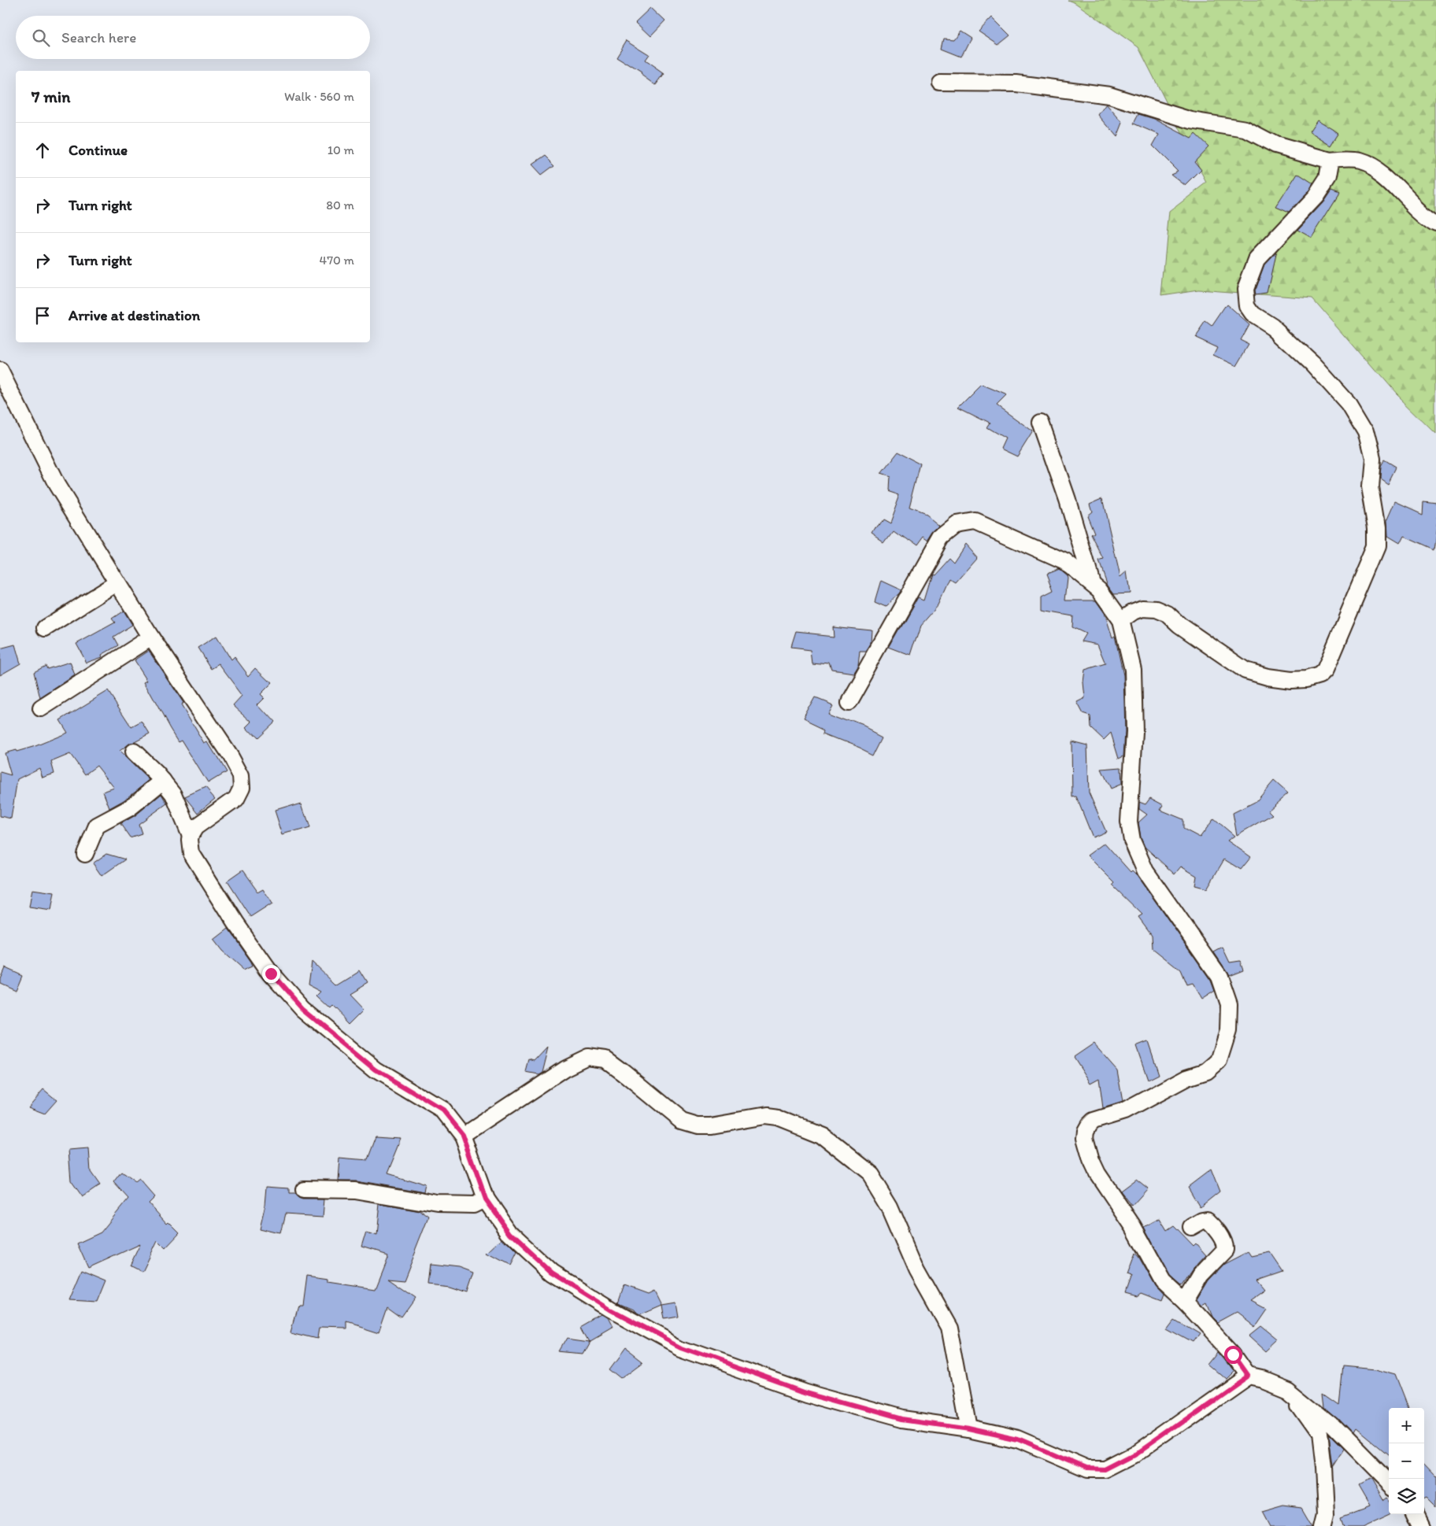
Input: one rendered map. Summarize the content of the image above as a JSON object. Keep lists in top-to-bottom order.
{
  "page": {
    "search": "Search here",
    "heading": ["7 min", "Walk · 560 m"],
    "list": [
      ["Continue", "10 m"],
      ["Turn right", "80 m"],
      ["Turn right", "470 m"],
      "Arrive at destination"
    ],
    "map_buttons": ["+", "−"]
  }
}
